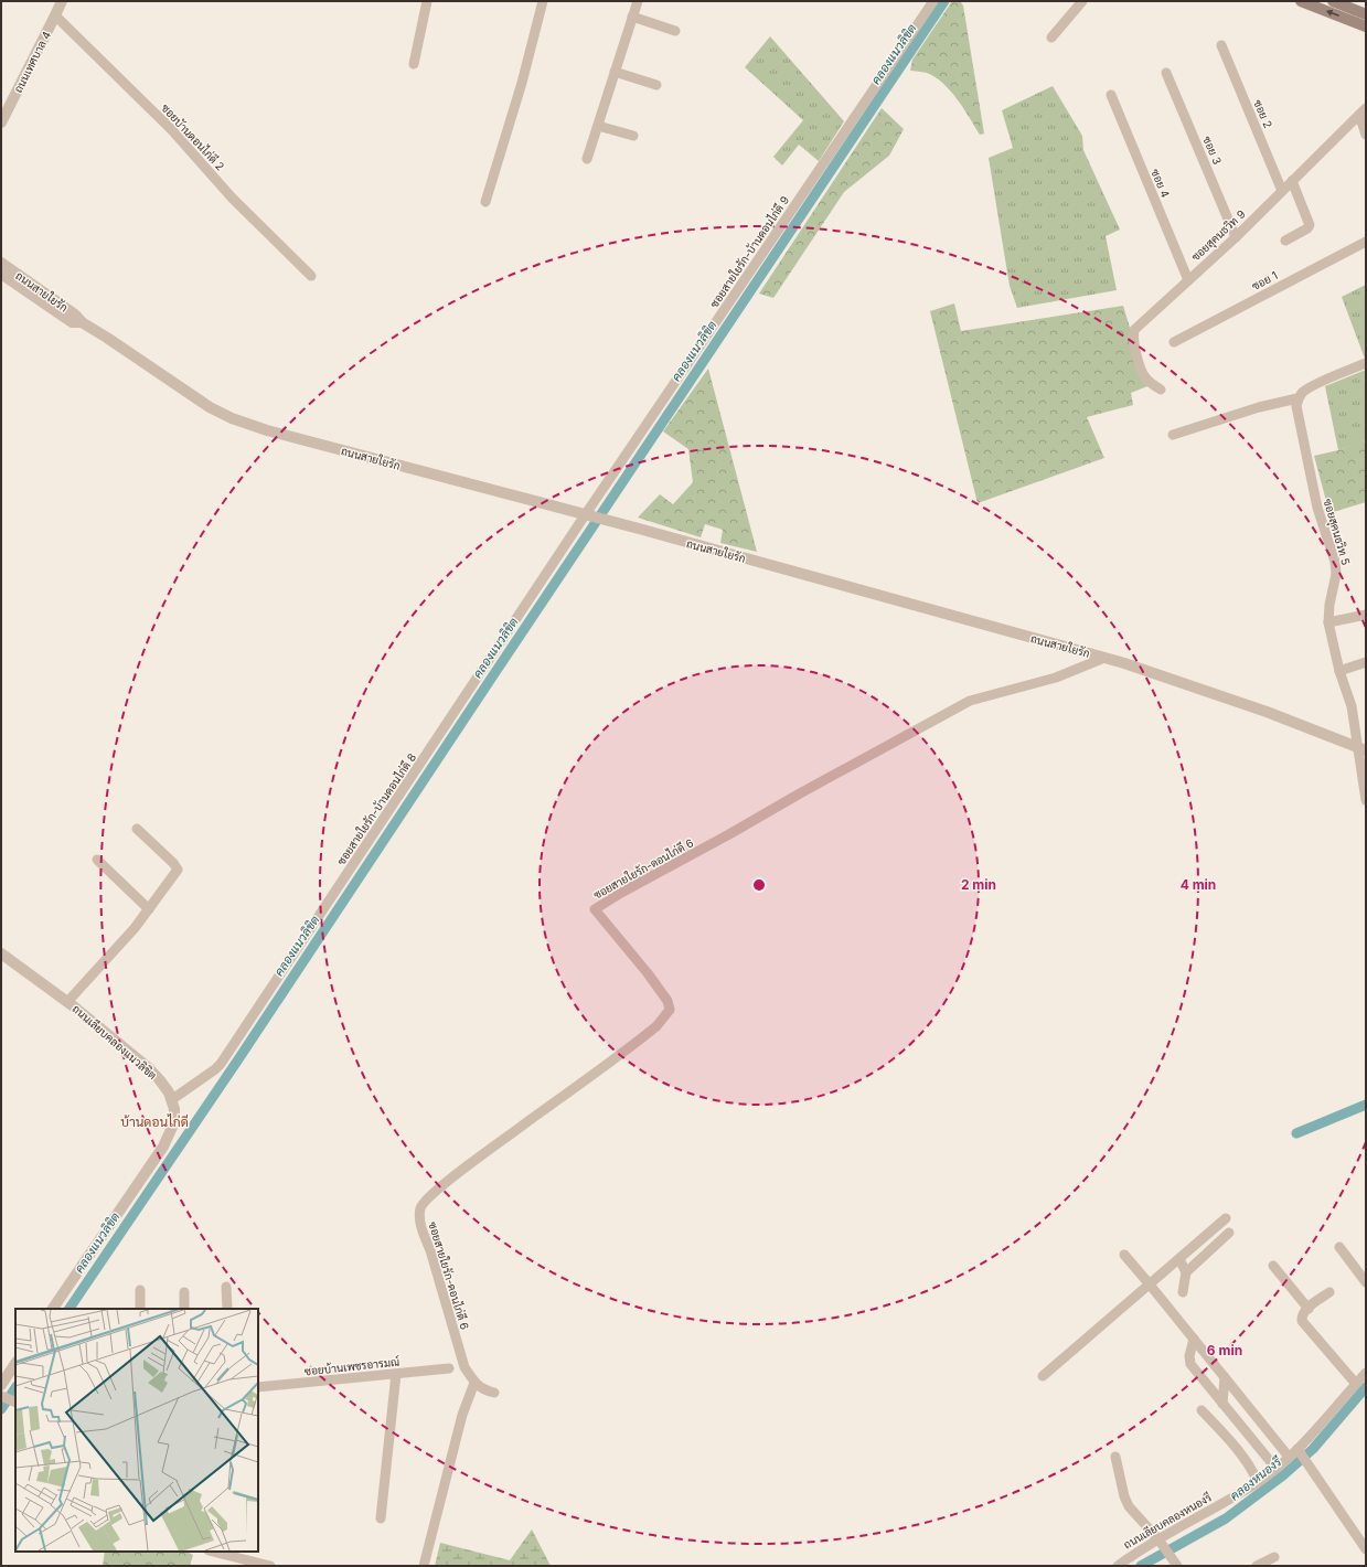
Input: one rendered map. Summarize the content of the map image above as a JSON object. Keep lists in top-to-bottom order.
{
  "streets": {
    "street": [
      "ถนนเทศบาล 4",
      "ซอย 2",
      "ซอยบัานดอนไก่ดี 2",
      "ซอย 3",
      "ซอย 4",
      "ซอยสุคนธวิท 9",
      "ซอยสายใยรัก-บ้านดอนไก่ดี 9",
      "ซอย 1",
      "ถนนสายใยรัก",
      "ซอยสุคนธวิท 5",
      "ซอยสายใยรัก-บ้านดอนไก่ดี 8",
      "ซอยสายใยรัก-ดอนไก่ดี 6",
      "ถนนเลียบคลองแนวลิขิต",
      "ซอยบ้านเพชรอารมณ์",
      "ถนนเลียบคลองหนองรี"
    ]
  },
  "crossings": [
    ["ถนนเทศบาล 4", "ซอยบัานดอนไก่ดี 2"],
    ["ซอย 2", "ซอยสุคนธวิท 9"],
    ["ซอย 3", "ซอยสุคนธวิท 9"],
    ["ซอย 4", "ซอยสุคนธวิท 9"],
    ["ซอยสายใยรัก-บ้านดอนไก่ดี 9", "ถนนสายใยรัก"],
    ["ซอยสายใยรัก-บ้านดอนไก่ดี 9", "ซอยสายใยรัก-บ้านดอนไก่ดี 8"],
    ["ถนนสายใยรัก", "ซอยสุคนธวิท 5"],
    ["ถนนสายใยรัก", "ซอยสายใยรัก-บ้านดอนไก่ดี 8"],
    ["ถนนสายใยรัก", "ซอยสายใยรัก-ดอนไก่ดี 6"],
    ["ซอยสายใยรัก-บ้านดอนไก่ดี 8", "ถนนเลียบคลองแนวลิขิต"]
  ],
  "districts": ["บ้านดอนไก่ดี"],
  "water": ["คลองแนวลิขิต", "คลองหนองรี"],
  "rings": ["2 min", "4 min", "6 min"]
}
